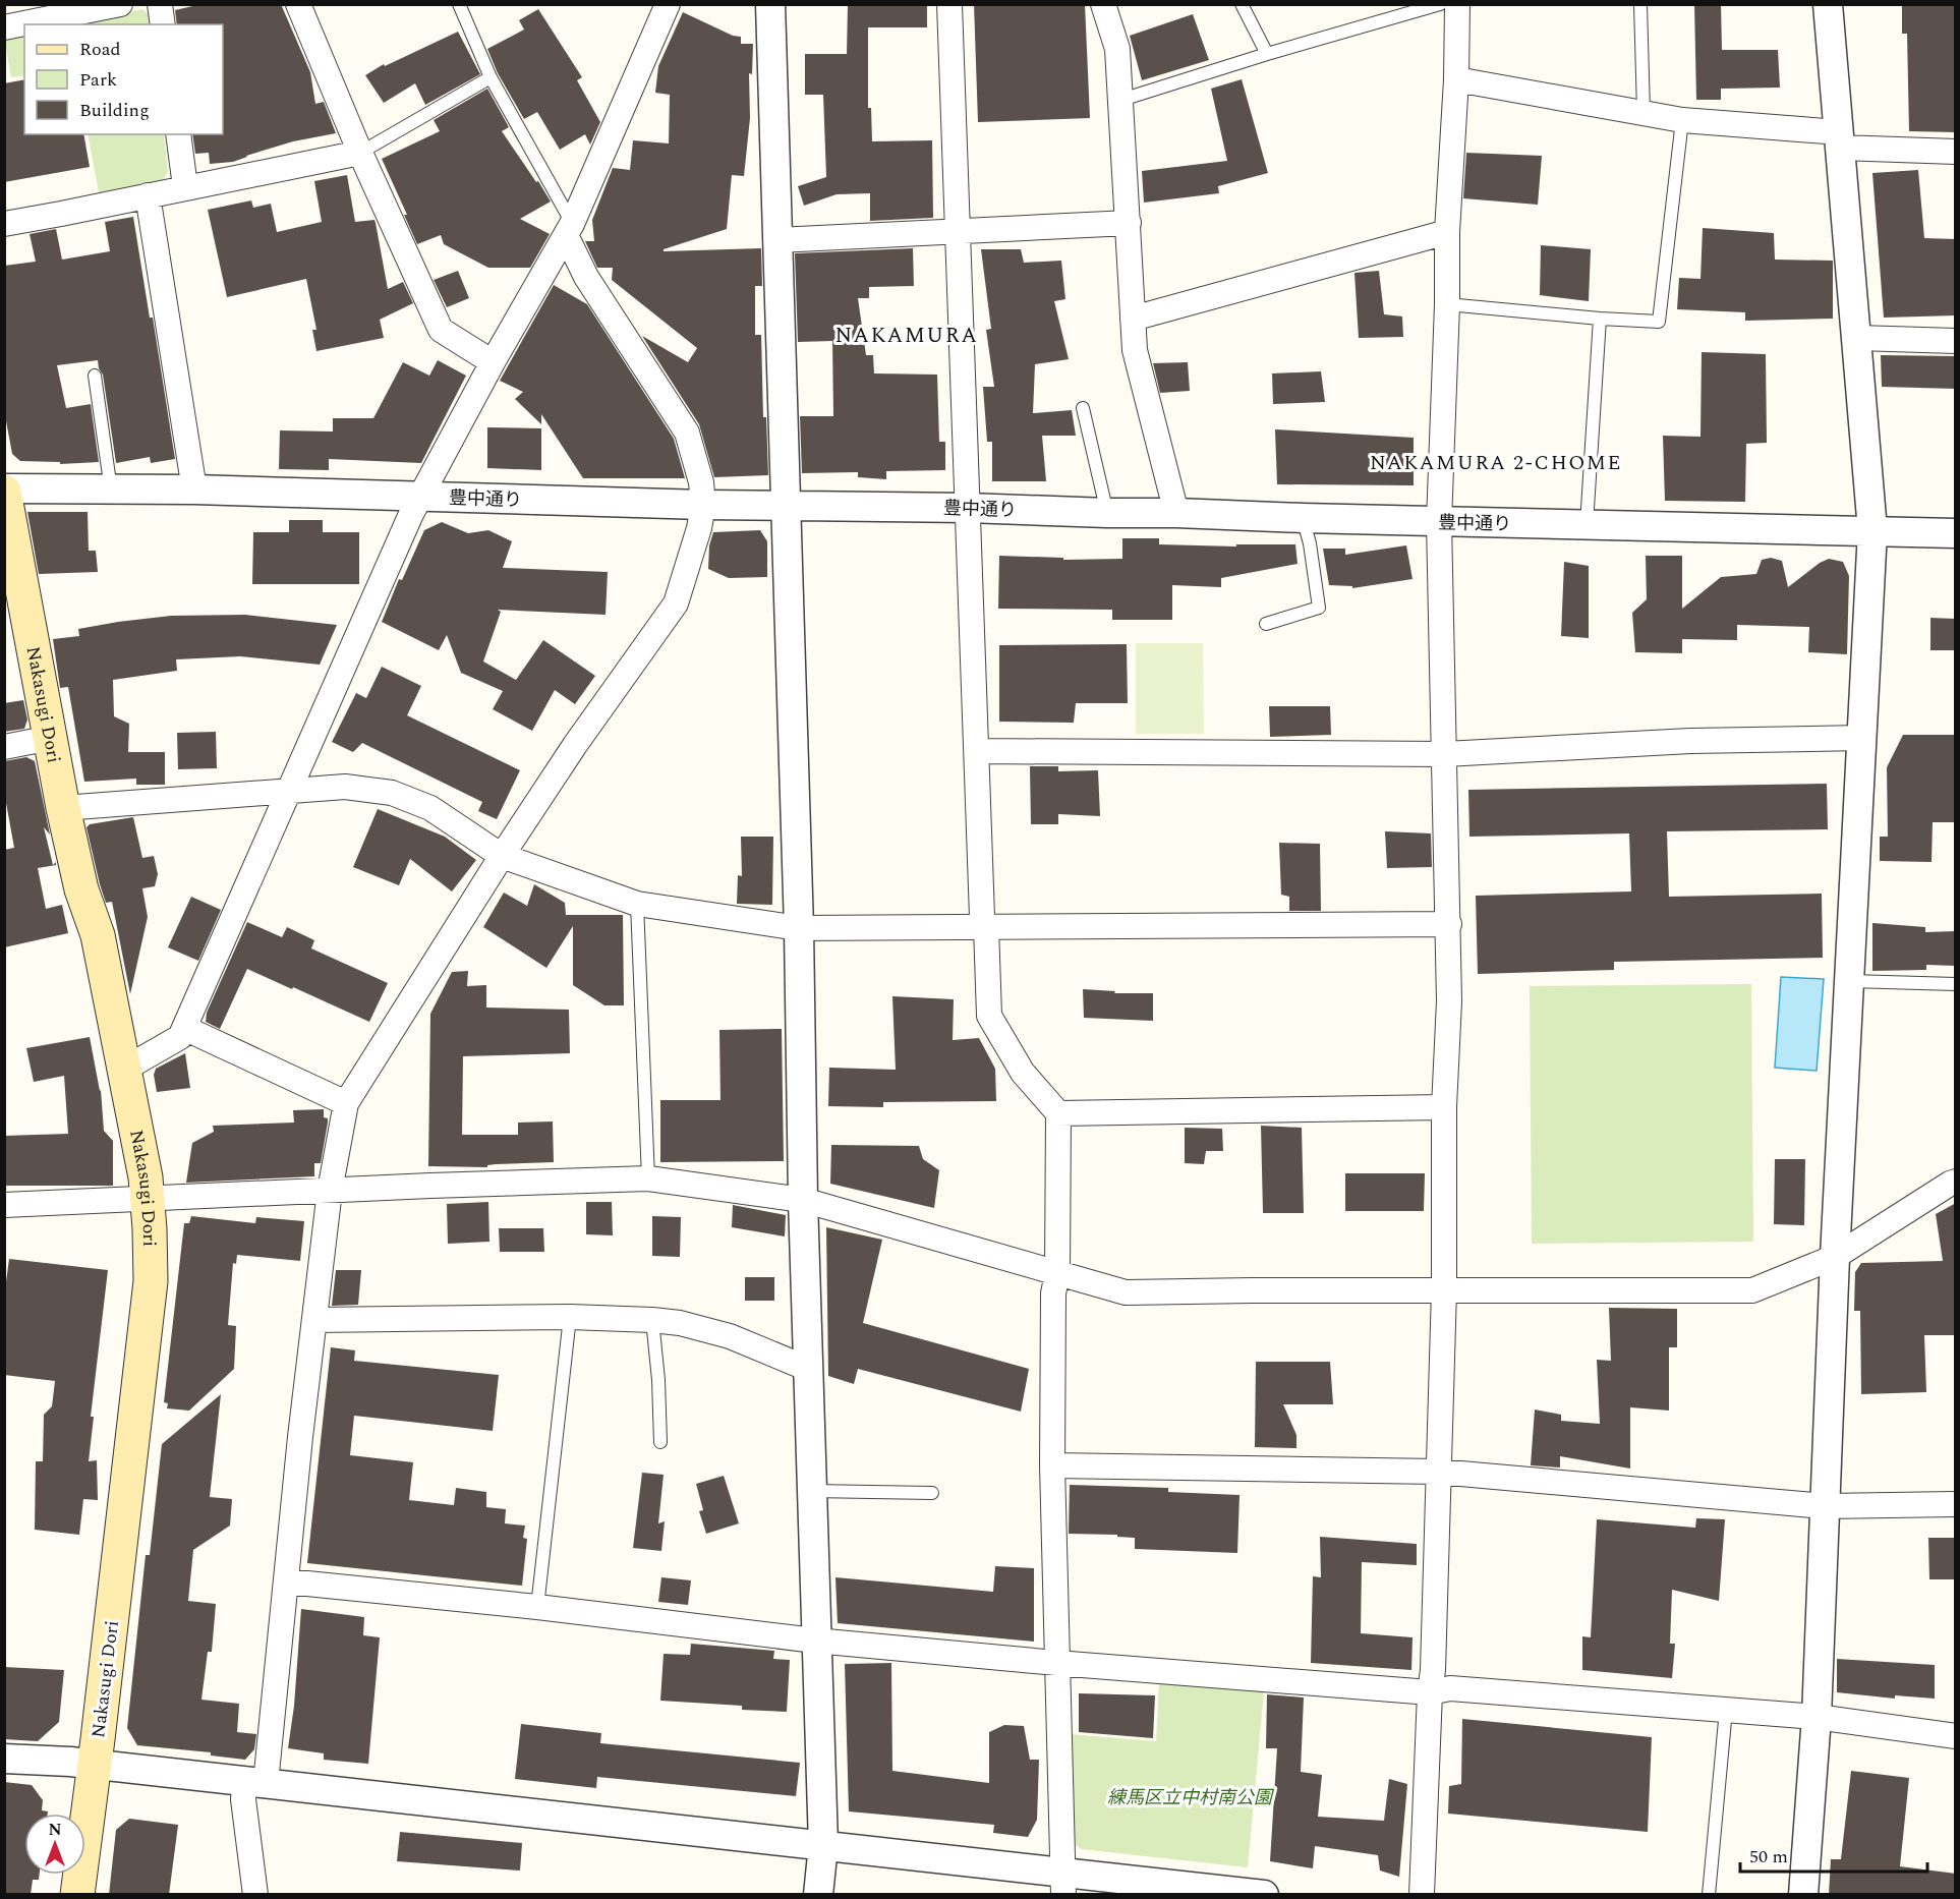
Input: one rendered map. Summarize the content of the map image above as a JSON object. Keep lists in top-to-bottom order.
{
  "streets": {
    "main road": ["Nakasugi Dori"],
    "street": ["豊中通り"]
  },
  "crossings": [
    ["豊中通り", "Nakasugi Dori"]
  ],
  "districts": ["NAKAMURA", "NAKAMURA 2-CHOME"],
  "parks": ["練馬区立中村南公園"],
  "legend": ["Road", "Park", "Building"],
  "scale_bar": "50 m",
  "north": "top"
}
